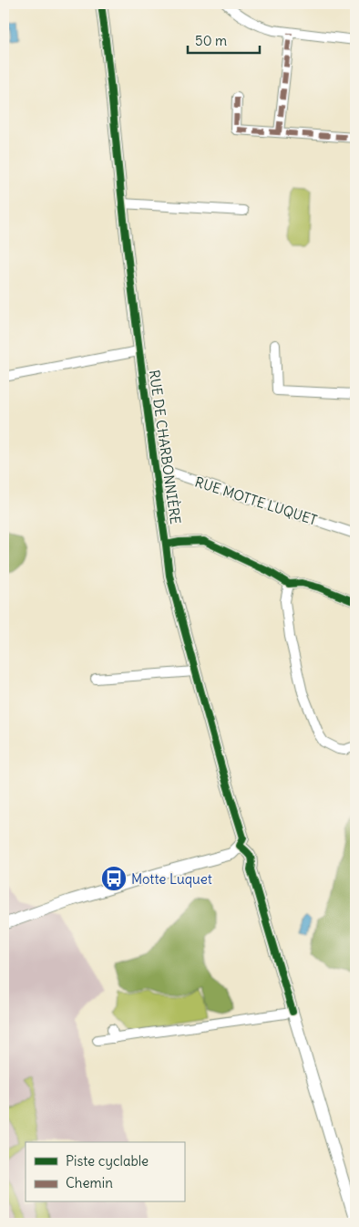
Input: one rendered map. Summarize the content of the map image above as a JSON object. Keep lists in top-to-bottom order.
{
  "streets": {
    "street": ["RUE DE CHARBONNIÈRE", "RUE MOTTE LUQUET"]
  },
  "crossings": [
    ["RUE DE CHARBONNIÈRE", "RUE MOTTE LUQUET"]
  ],
  "places": {
    "bus stop": ["Motte Luquet"]
  },
  "legend": ["Piste cyclable", "Chemin"],
  "scale_bar": "50 m"
}
